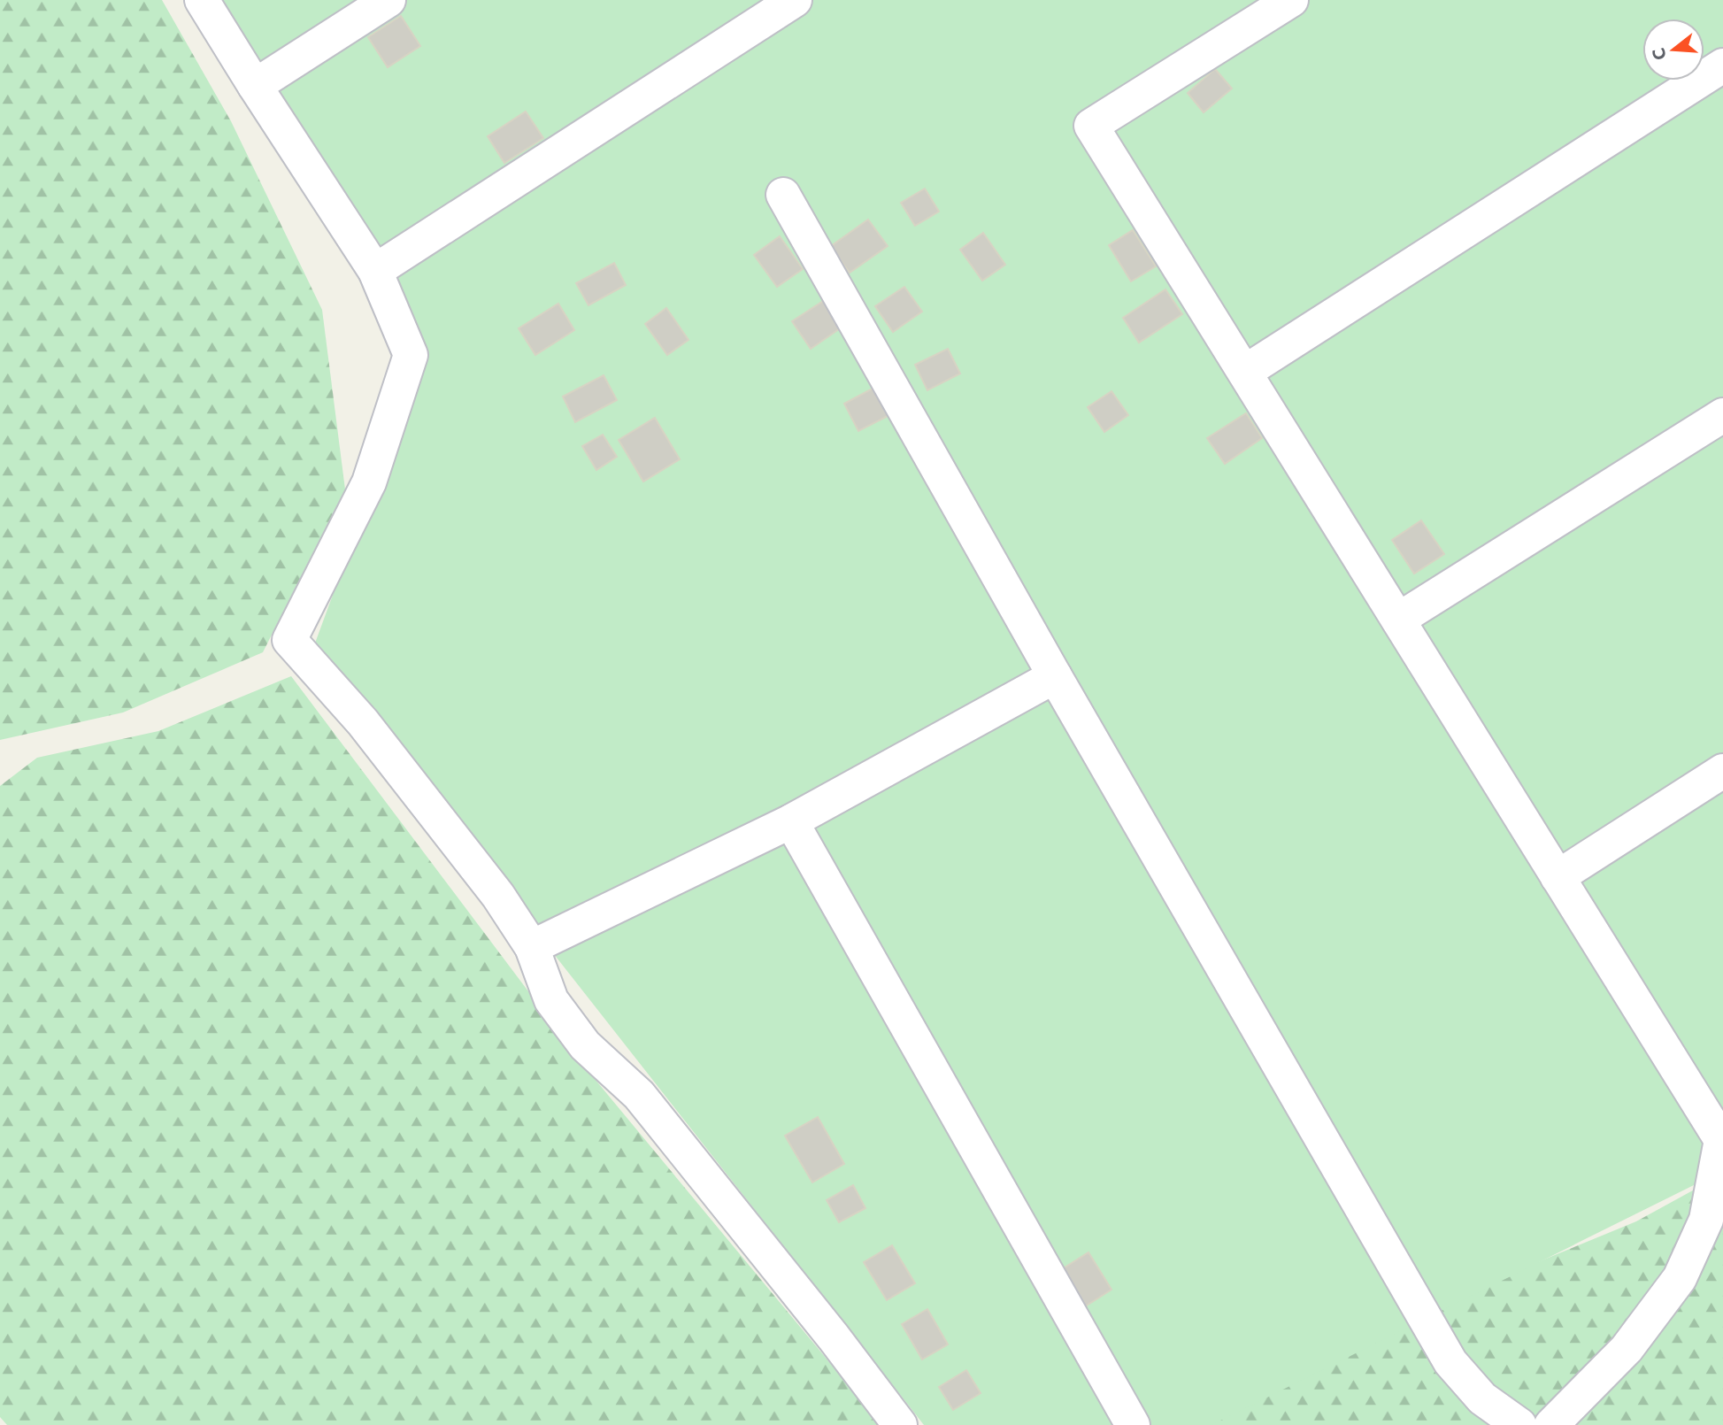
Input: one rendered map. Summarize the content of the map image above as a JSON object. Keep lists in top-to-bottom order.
{
  "north": "left"
}
